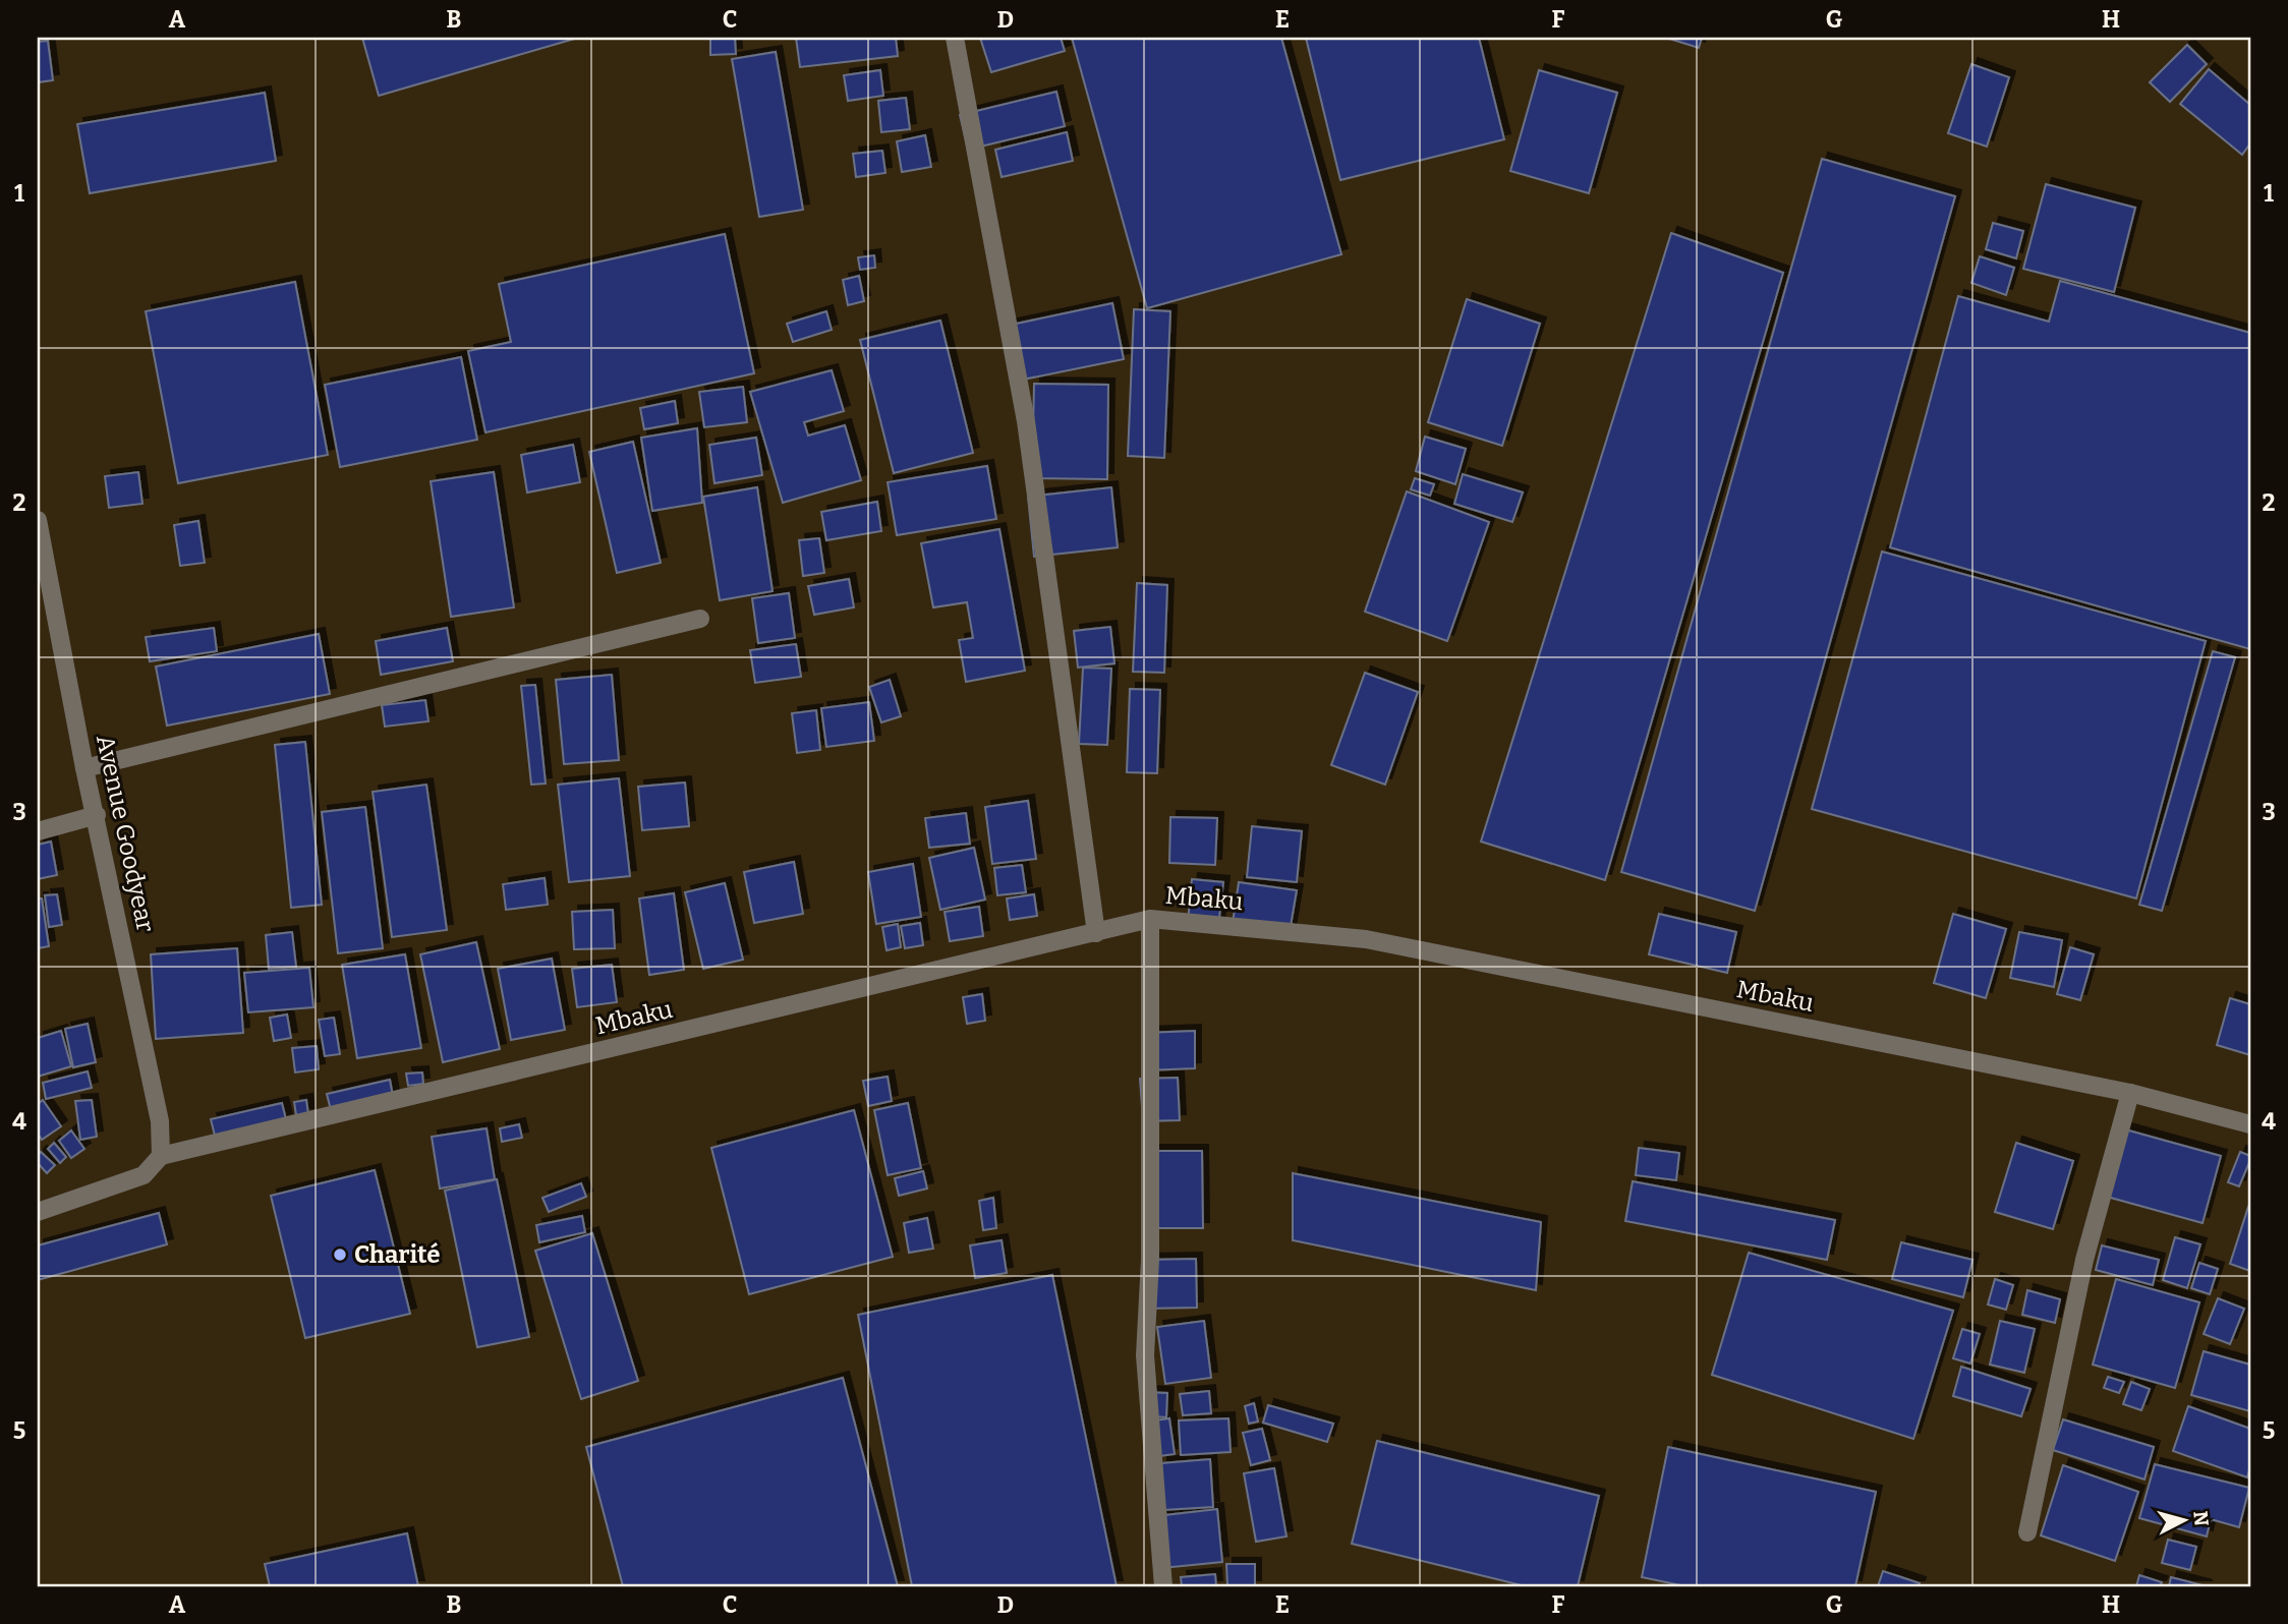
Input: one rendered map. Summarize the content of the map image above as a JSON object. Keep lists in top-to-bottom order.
{
  "streets": {
    "street": ["Avenue Goodyear", "Mbaku"]
  },
  "crossings": [
    ["Avenue Goodyear", "Mbaku"]
  ],
  "places": ["Charité"],
  "north": "right",
  "grid": {
    "columns": [
      "A",
      "B",
      "C",
      "D",
      "E",
      "F",
      "G",
      "H"
    ],
    "rows": [
      "1",
      "2",
      "3",
      "4",
      "5"
    ]
  }
}
